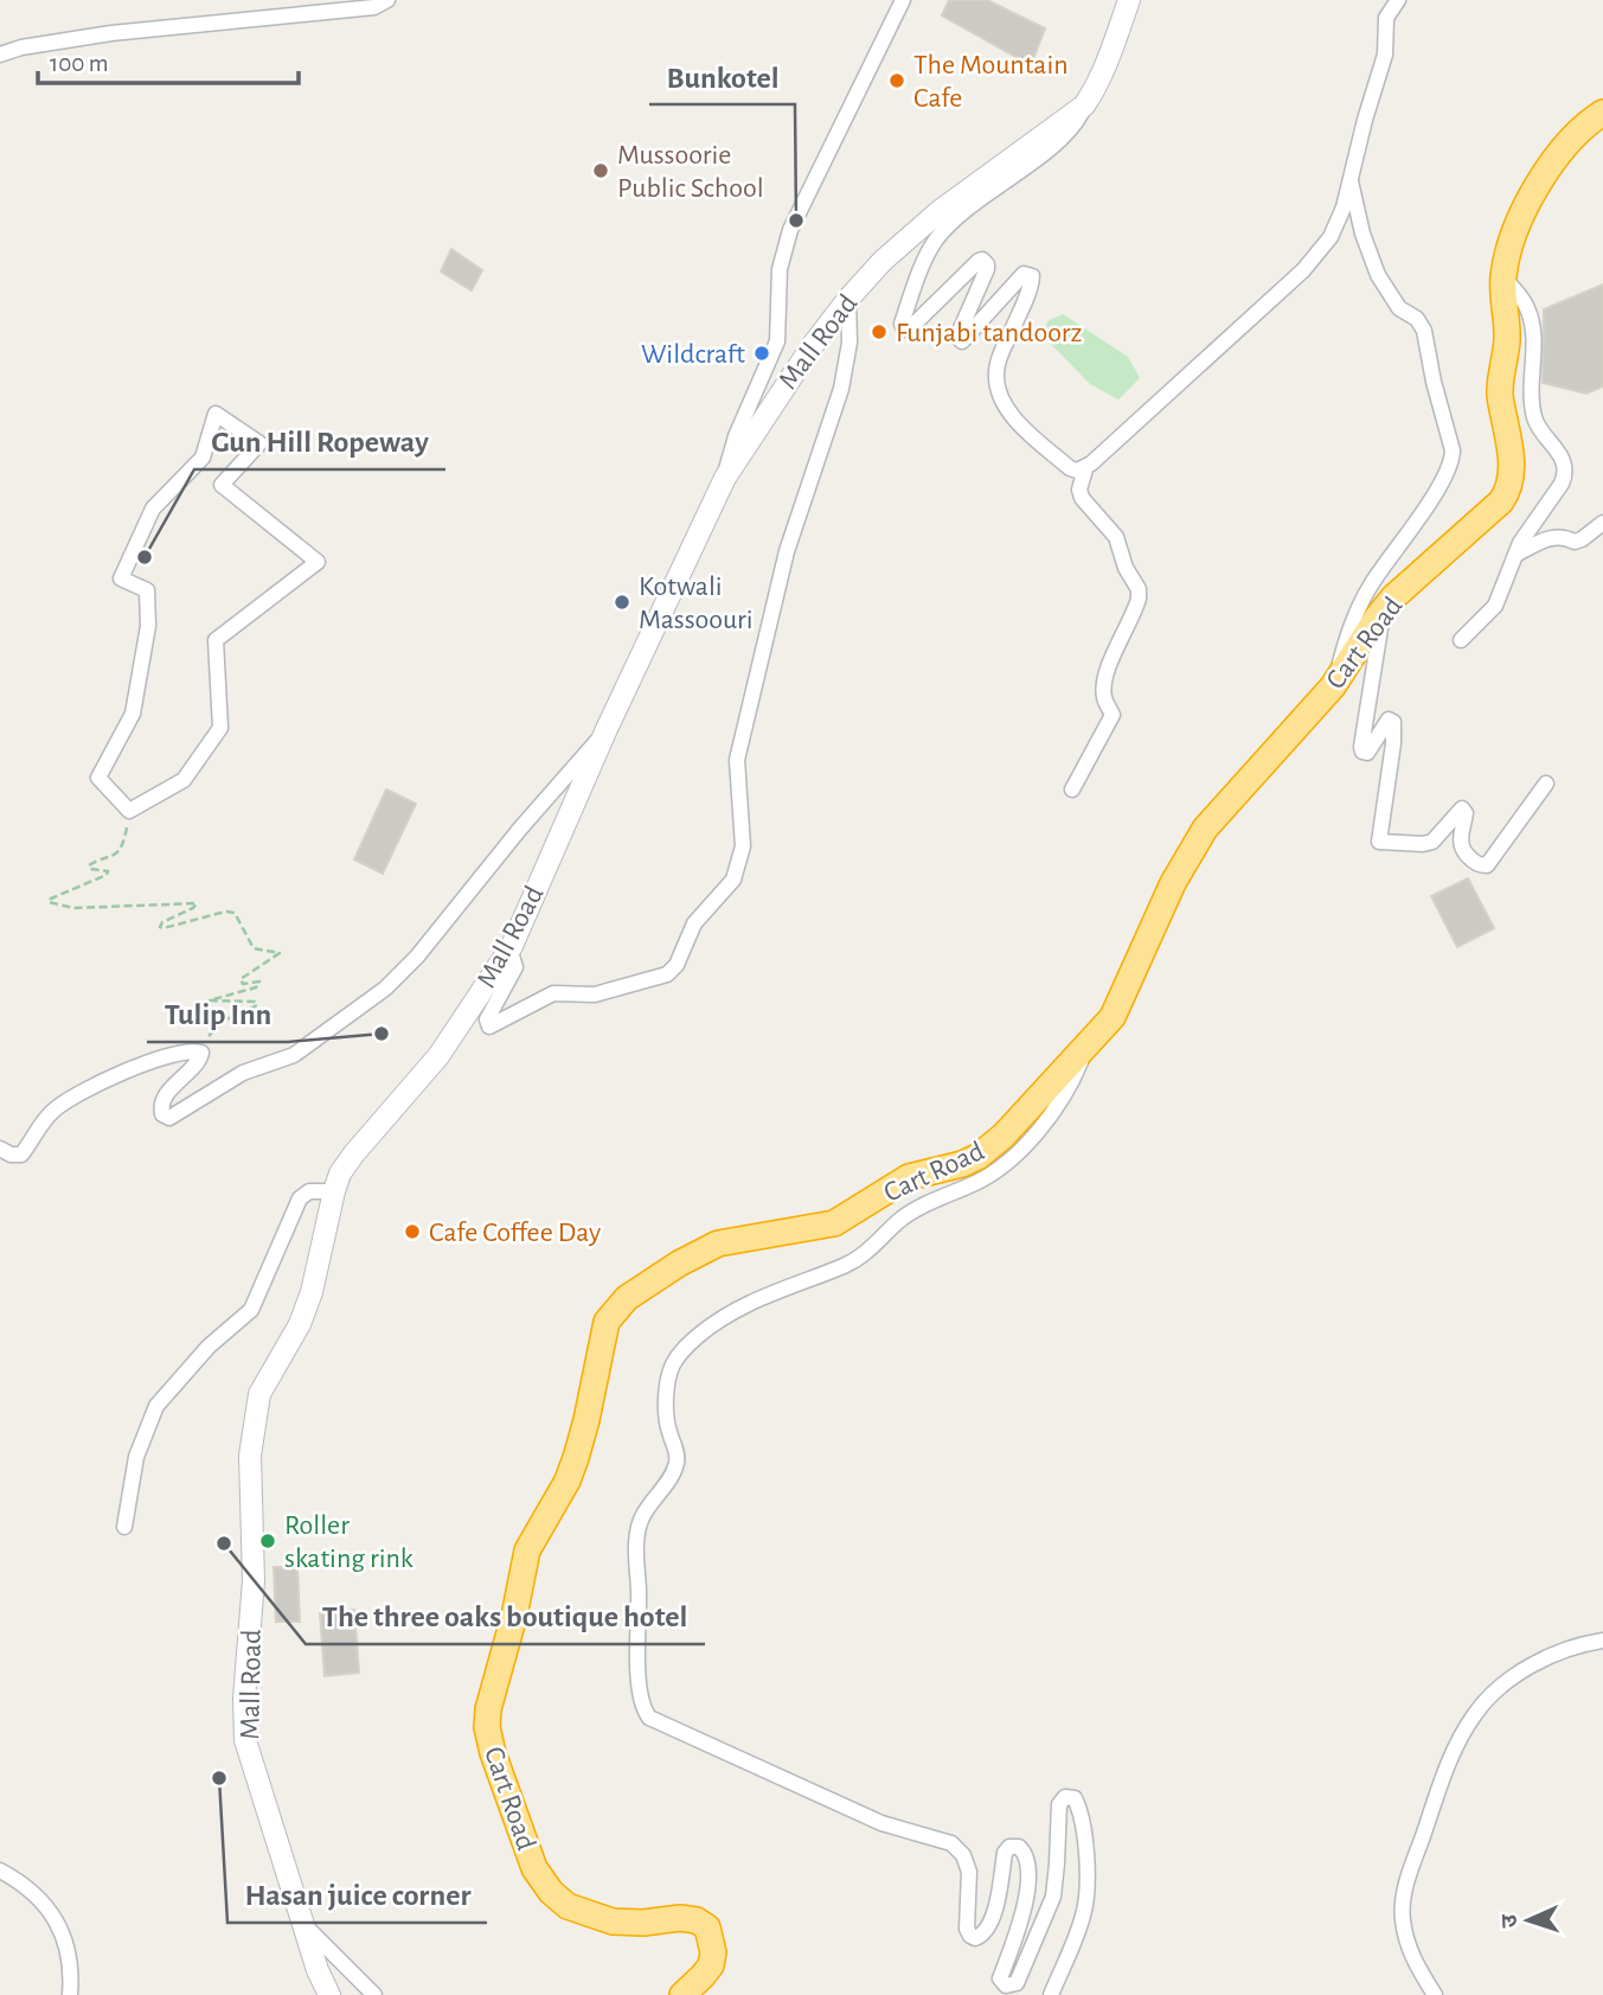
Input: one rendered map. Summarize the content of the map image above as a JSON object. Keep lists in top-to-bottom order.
{
  "streets": {
    "highway": ["Cart Road"],
    "street": ["Mall Road"]
  },
  "places": [
    "The Mountain Cafe",
    "Mussoorie Public School",
    "Bunkotel",
    "Funjabi tandoorz",
    "Wildcraft",
    "Gun Hill Ropeway",
    "Kotwali Massoouri",
    "Tulip Inn",
    "Cafe Coffee Day",
    "Roller skating rink",
    "The three oaks boutique hotel",
    "Hasan juice corner"
  ],
  "scale_bar": "100 m",
  "north": "left"
}
